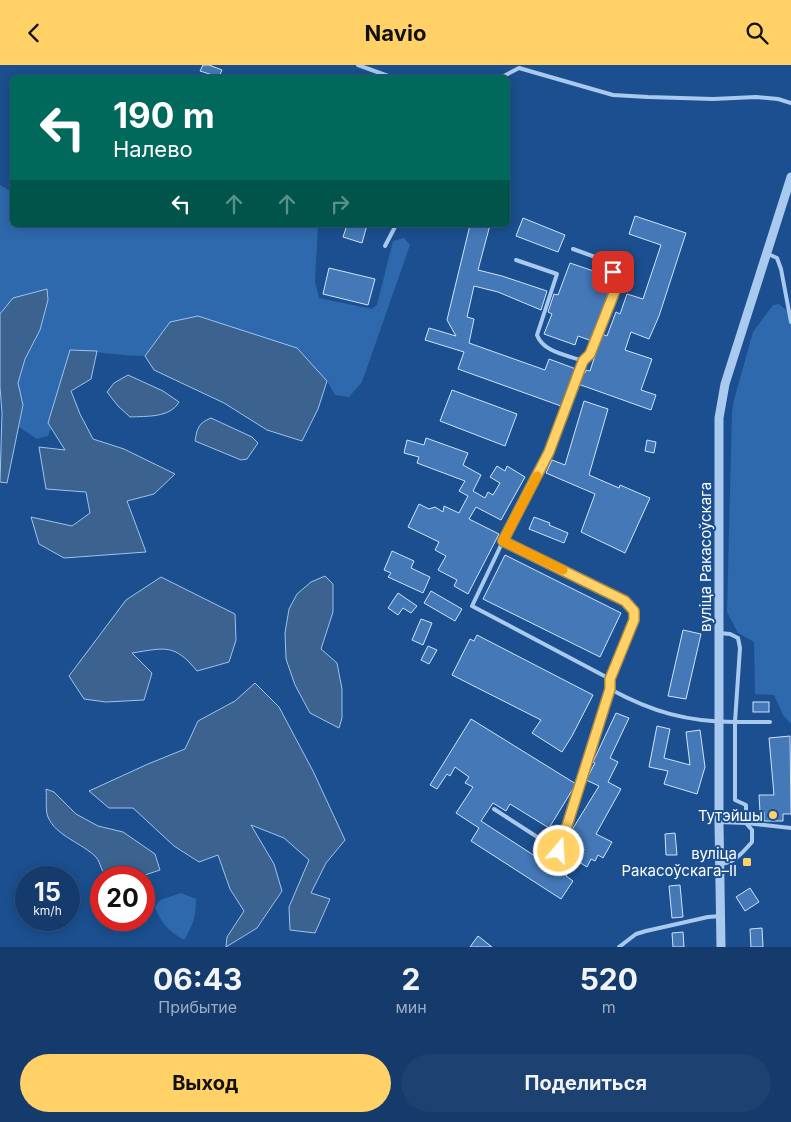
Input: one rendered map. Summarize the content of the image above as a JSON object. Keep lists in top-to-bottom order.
{
  "streets": {
    "street": ["вуліца Ракасоўскага"]
  },
  "places": {
    "other": ["Тутэйшы"],
    "transit": ["вуліца Ракасоўскага–II"]
  },
  "page": {
    "header": "Navio",
    "turn": ["190 m", "Налево"],
    "speed": "15 km/h",
    "limit": "20",
    "eta": [
      "06:43",
      "Прибытие",
      "2",
      "мин",
      "520",
      "m"
    ],
    "buttons": ["Выход", "Поделиться"]
  }
}
